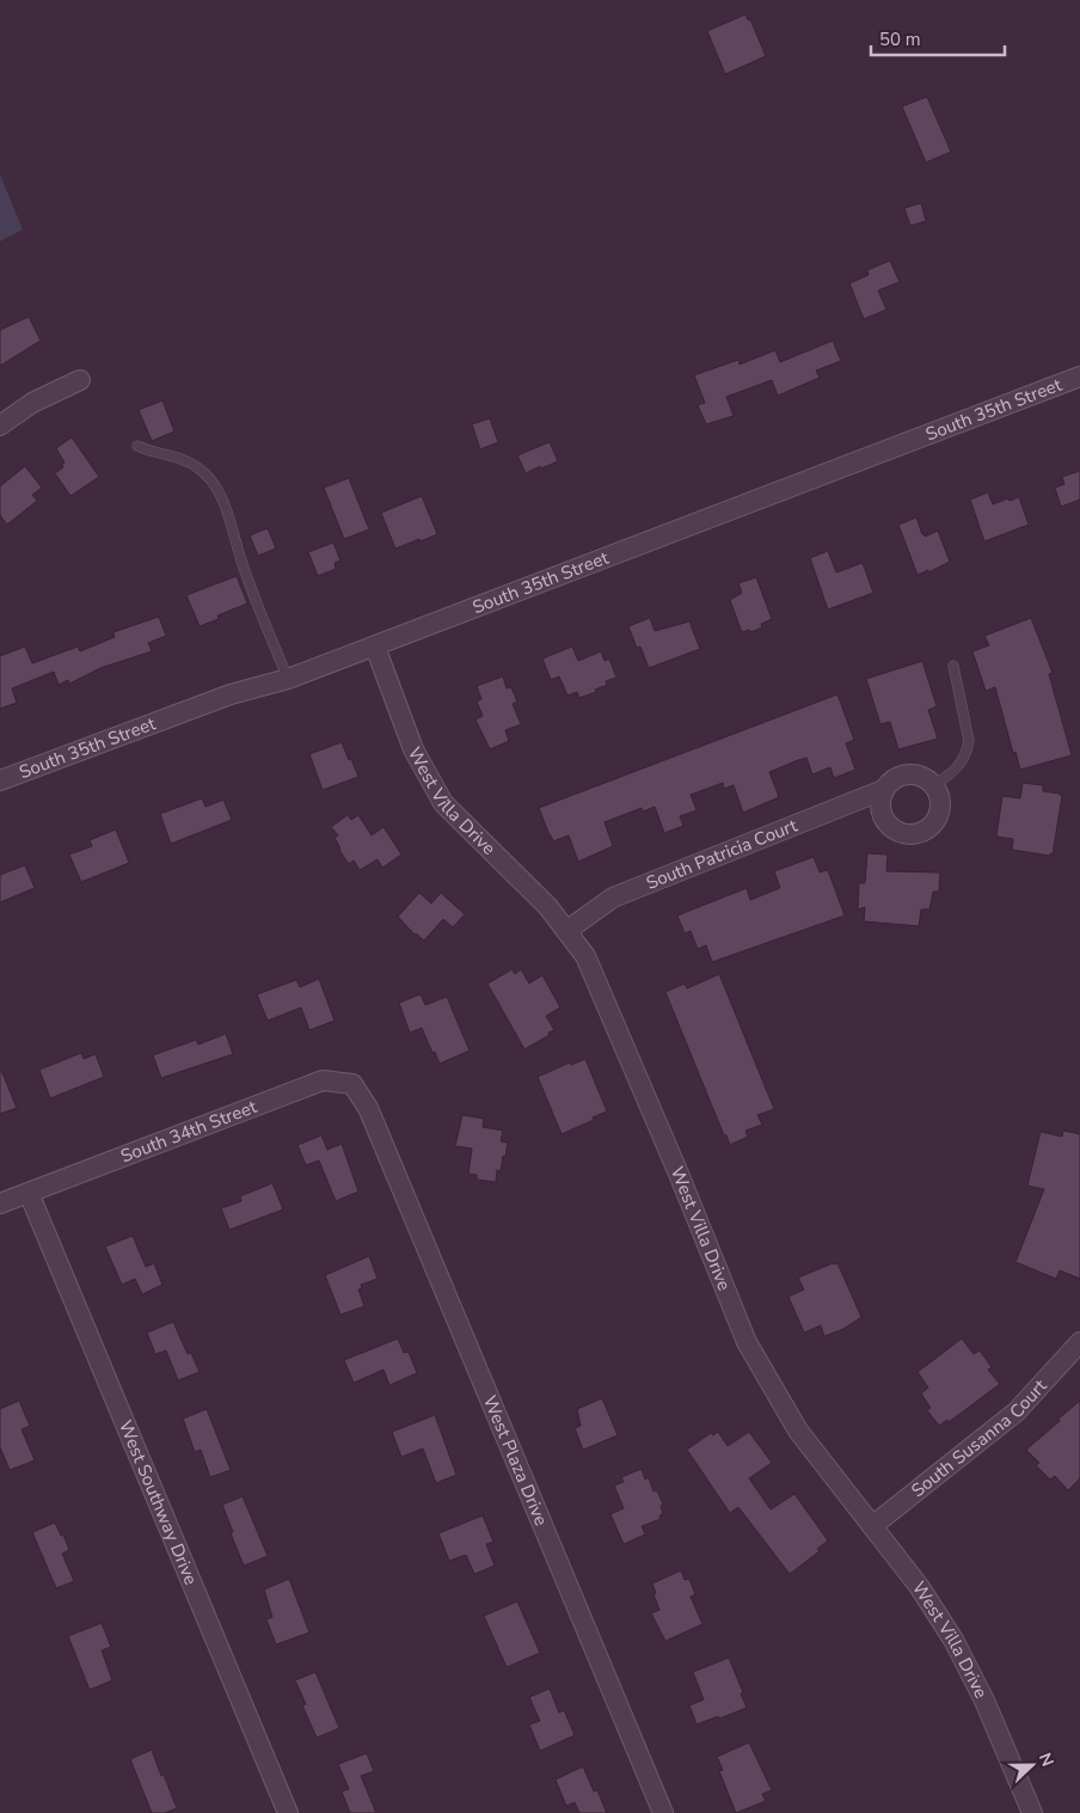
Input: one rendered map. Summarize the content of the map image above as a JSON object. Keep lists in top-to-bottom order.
{
  "streets": {
    "street": [
      "South 35th Street",
      "West Villa Drive",
      "South Patricia Court",
      "South 34th Street",
      "South Susanna Court",
      "West Plaza Drive",
      "West Southway Drive"
    ]
  },
  "crossings": [
    ["South 35th Street", "West Villa Drive"],
    ["West Villa Drive", "South Patricia Court"],
    ["West Villa Drive", "South Susanna Court"],
    ["South 34th Street", "West Plaza Drive"],
    ["South 34th Street", "West Southway Drive"]
  ],
  "scale_bar": "50 m",
  "north": "right"
}
